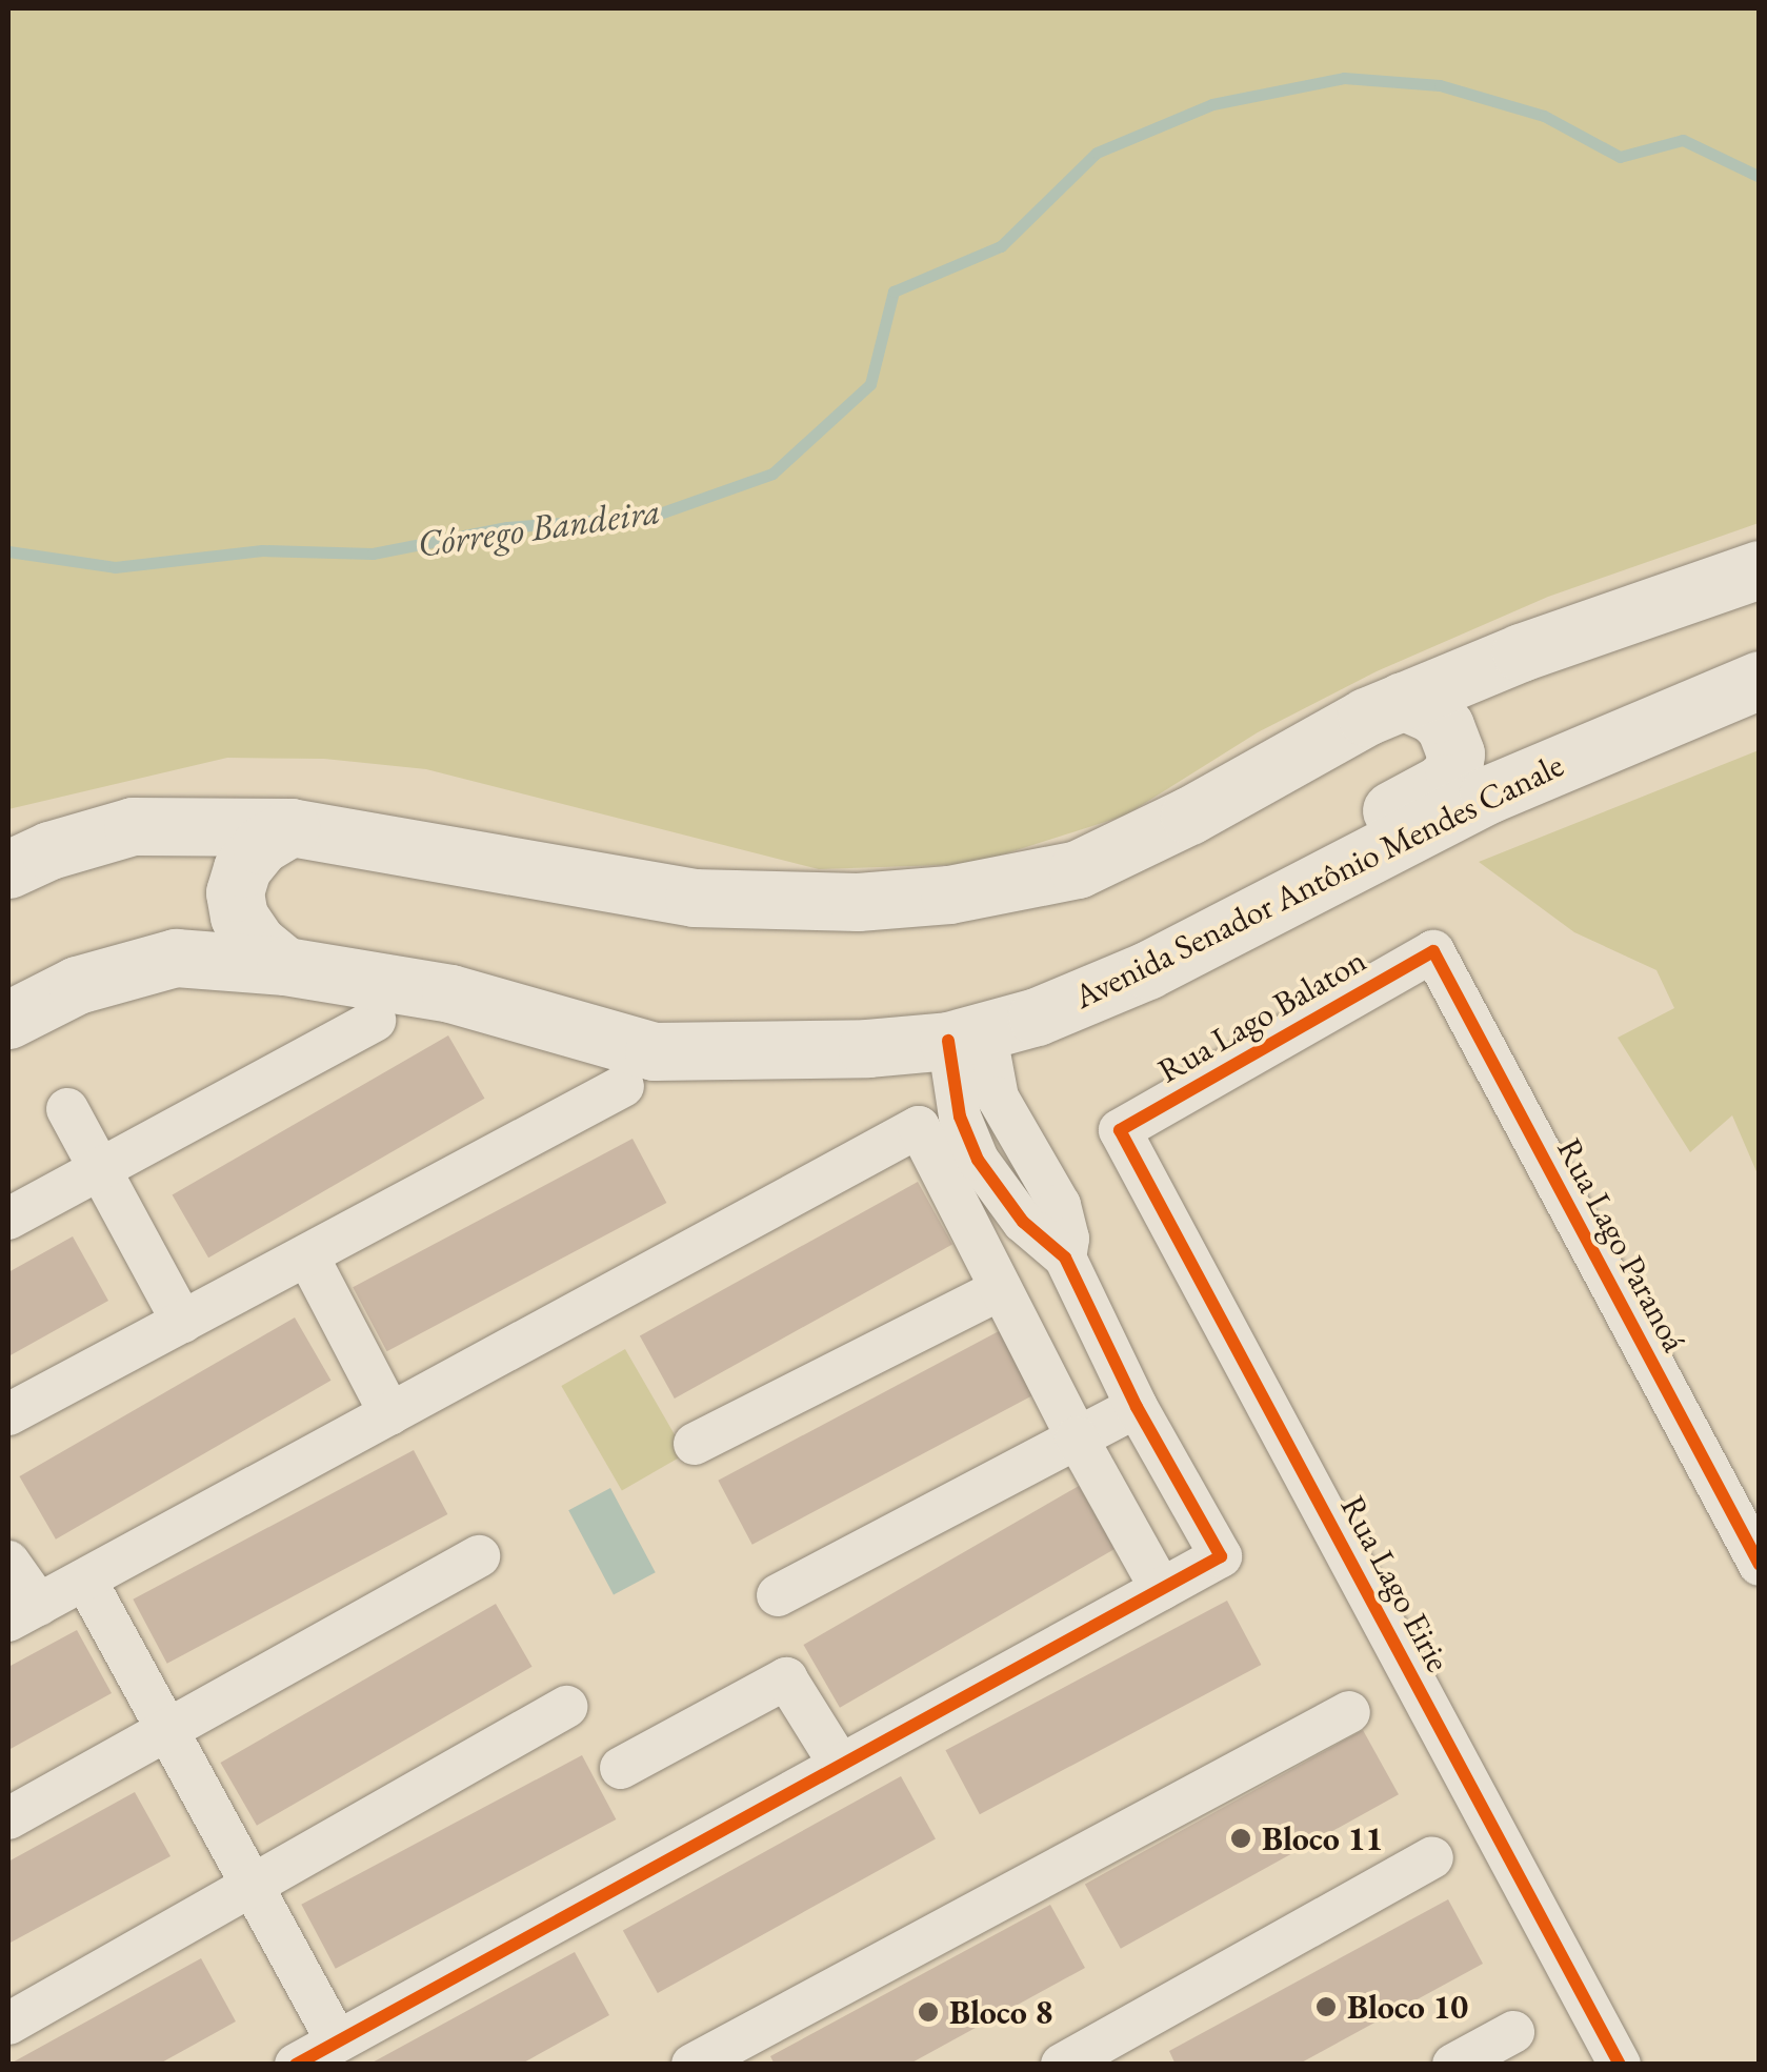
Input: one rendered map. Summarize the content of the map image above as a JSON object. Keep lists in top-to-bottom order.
{
  "streets": {
    "main road": ["Avenida Senador Antônio Mendes Canale"],
    "street": ["Rua Lago Balaton", "Rua Lago Paranoá", "Rua Lago Eirie"]
  },
  "crossings": [
    ["Rua Lago Balaton", "Rua Lago Paranoá"],
    ["Rua Lago Balaton", "Rua Lago Eirie"]
  ],
  "water": ["Córrego Bandeira"],
  "places": ["Bloco 11", "Bloco 10", "Bloco 8"]
}
